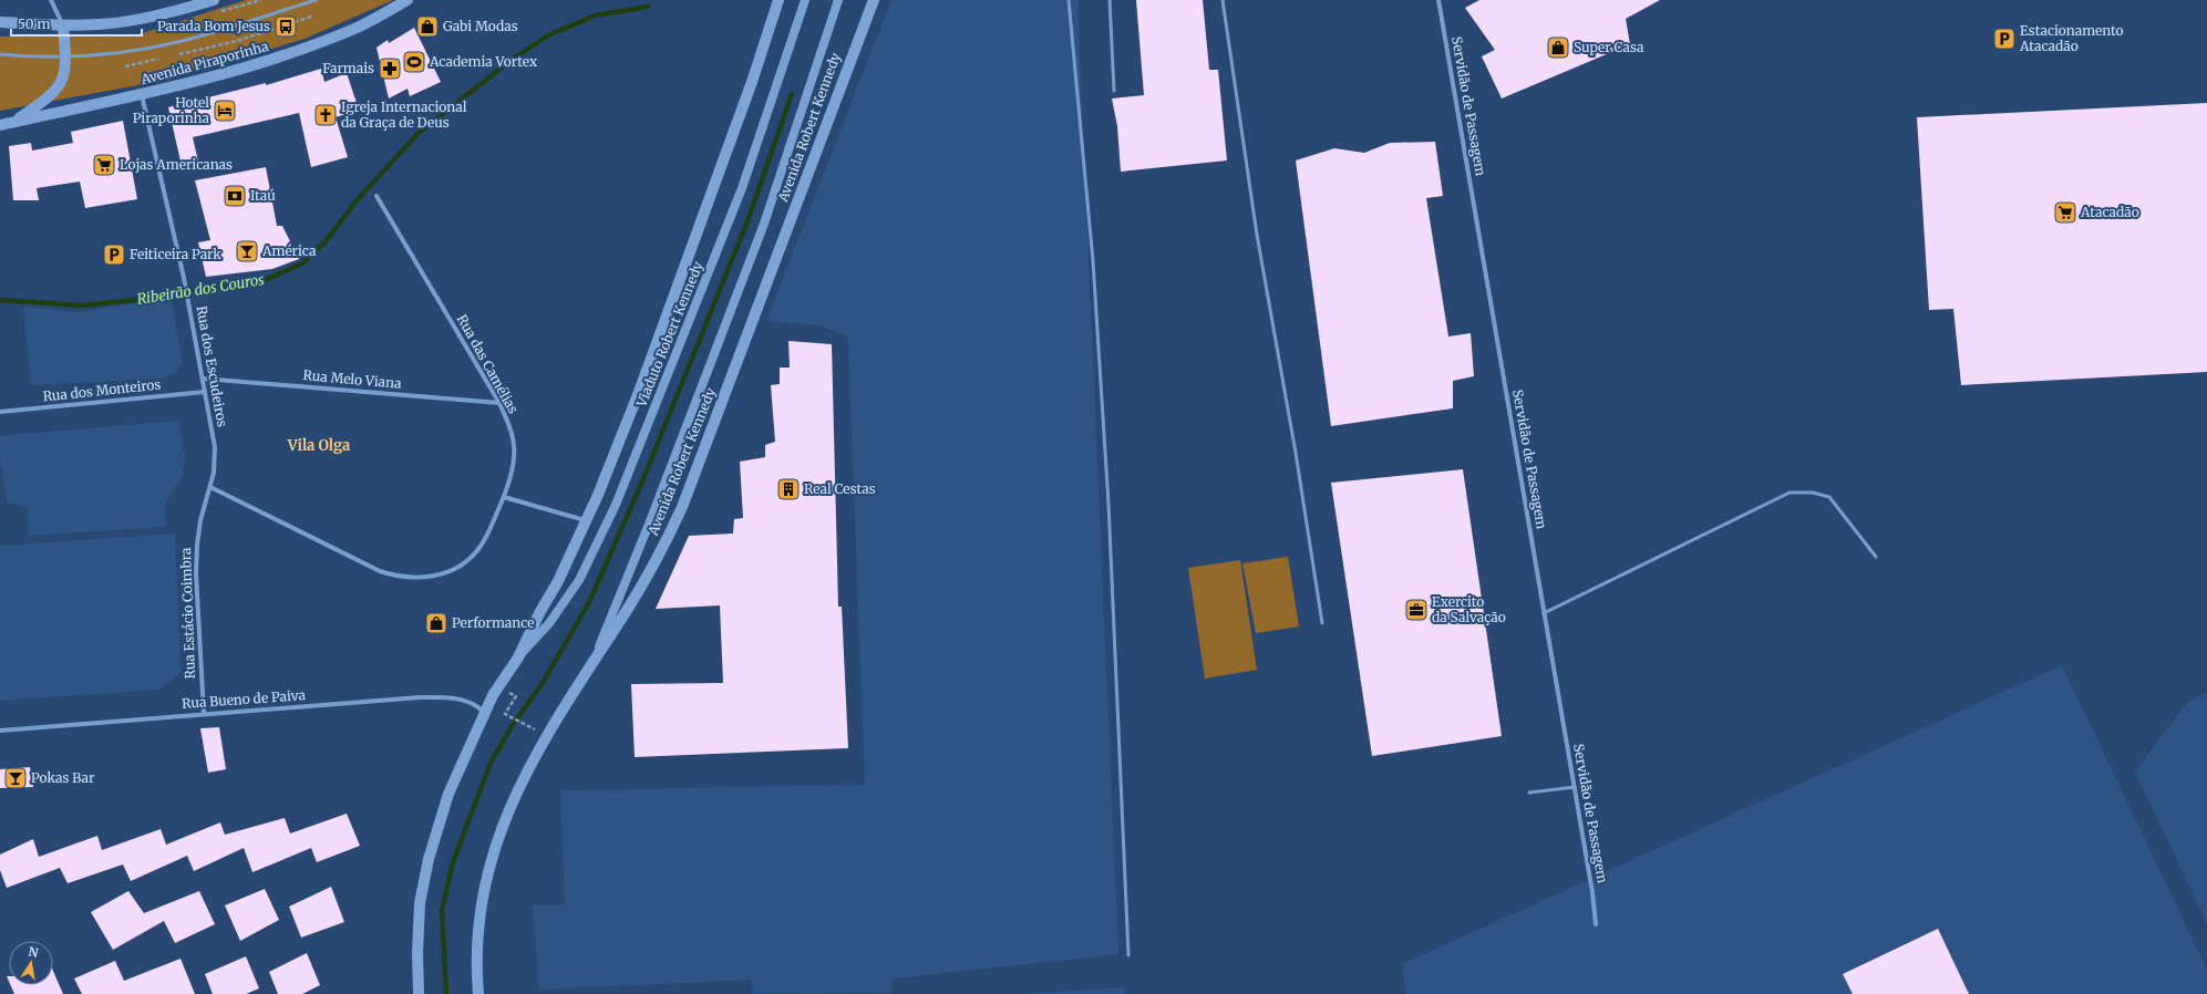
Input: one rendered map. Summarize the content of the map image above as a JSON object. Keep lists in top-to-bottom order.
{
  "streets": {
    "main road": ["Avenida Piraporinha", "Avenida Robert Kennedy", "Viaduto Robert Kennedy"],
    "street": [
      "Servidão de Passagem",
      "Rua das Camélias",
      "Rua dos Escudeiros",
      "Rua Melo Viana",
      "Rua dos Monteiros",
      "Rua Estácio Coimbra",
      "Rua Bueno de Paiva"
    ]
  },
  "crossings": [
    ["Avenida Piraporinha", "Rua dos Escudeiros"],
    ["Rua das Camélias", "Rua dos Escudeiros"],
    ["Rua das Camélias", "Rua Melo Viana"],
    ["Rua das Camélias", "Rua Estácio Coimbra"],
    ["Rua dos Escudeiros", "Rua Melo Viana"],
    ["Rua dos Escudeiros", "Rua dos Monteiros"],
    ["Rua dos Escudeiros", "Rua Estácio Coimbra"],
    ["Rua Estácio Coimbra", "Rua Bueno de Paiva"]
  ],
  "districts": ["Vila Olga"],
  "water": ["Ribeirão dos Couros"],
  "places": {
    "bus stop": ["Parada Bom Jesus"],
    "shop": ["Gabi Modas", "Super Casa", "Performance"],
    "parking": ["Estacionamento Atacadão", "Feiticeira Park"],
    "sports": ["Academia Vortex"],
    "pharmacy": ["Farmais"],
    "hotel": ["Hotel Piraporinha"],
    "church": ["Igreja Internacional da Graça de Deus"],
    "supermarket": ["Lojas Americanas", "Atacadão"],
    "bank": ["Itaú"],
    "bar": ["América", "Pokas Bar"],
    "building": ["Real Cestas"],
    "office": ["Exercito da Salvação"]
  },
  "scale_bar": "50 m",
  "north": "top"
}
